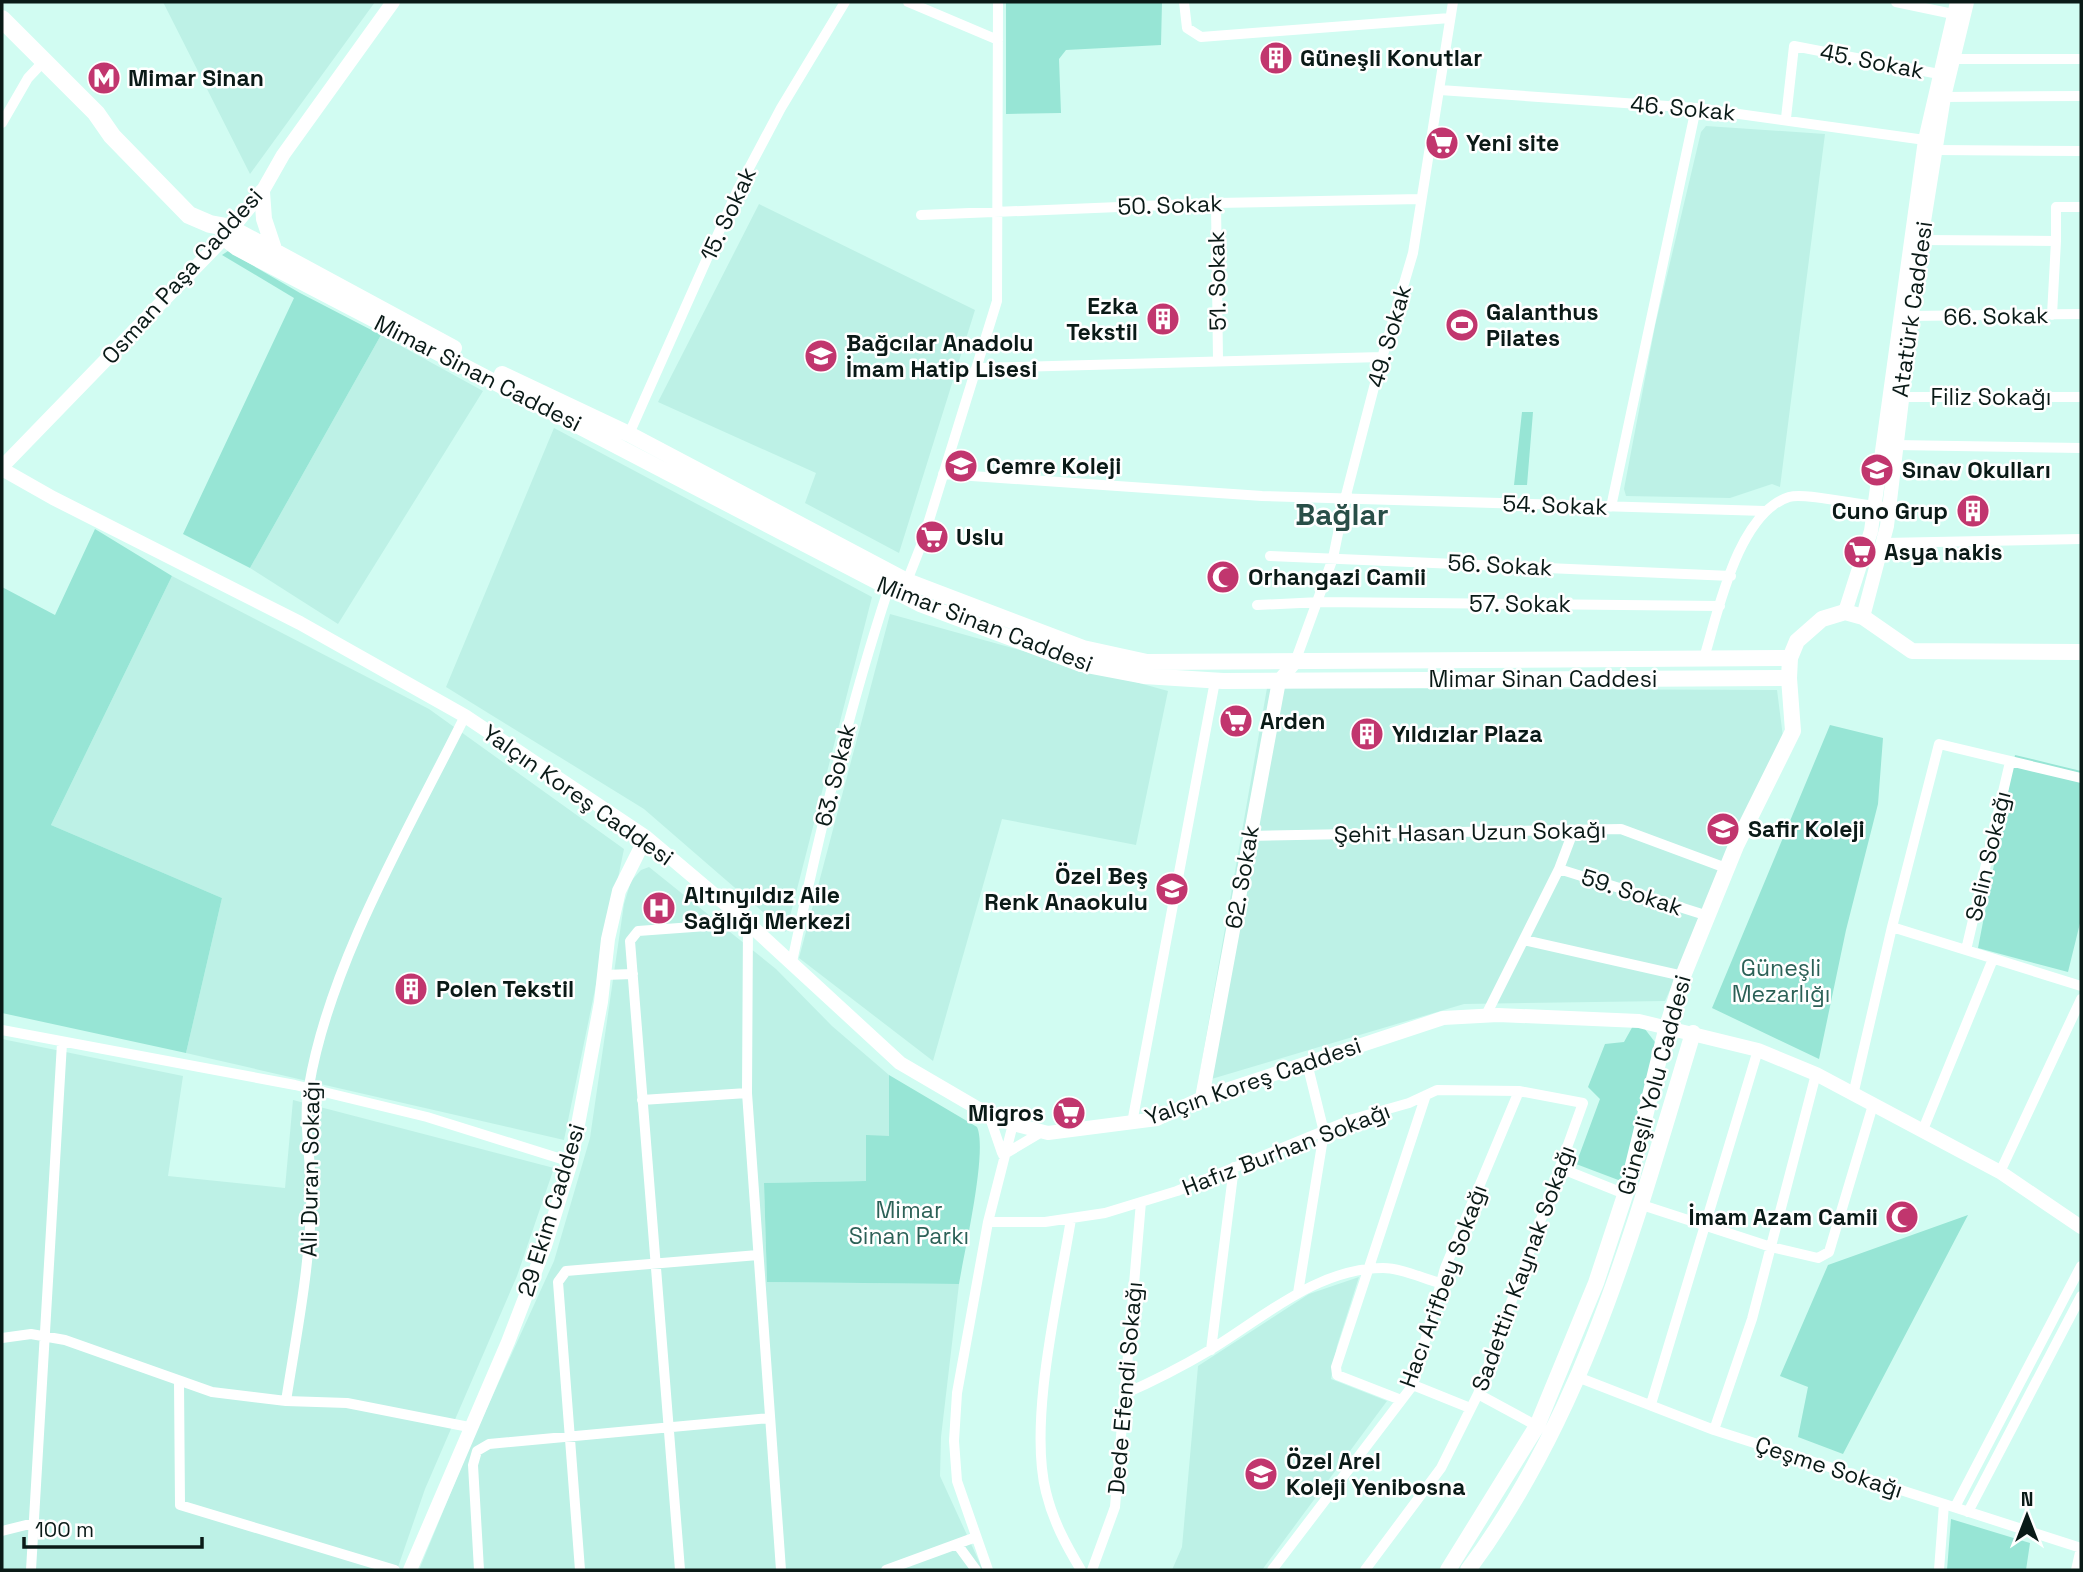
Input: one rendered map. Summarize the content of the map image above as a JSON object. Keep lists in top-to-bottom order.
{
  "streets": {
    "main road": ["Mimar Sinan Caddesi", "Güneşli Yolu Caddesi"],
    "street": [
      "45. Sokak",
      "46. Sokak",
      "50. Sokak",
      "15. Sokak",
      "Osman Paşa Caddesi",
      "51. Sokak",
      "Atatürk Caddesi",
      "66. Sokak",
      "49. Sokak",
      "Filiz Sokağı",
      "54. Sokak",
      "56. Sokak",
      "57. Sokak",
      "63. Sokak",
      "Yalçın Koreş Caddesi",
      "Şehit Hasan Uzun Sokağı",
      "Selin Sokağı",
      "62. Sokak",
      "59. Sokak",
      "Hafız Burhan Sokağı",
      "Ali Duran Sokağı",
      "29 Ekim Caddesi",
      "Sadettin Kaynak Sokağı",
      "Hacı Arifbey Sokağı",
      "Dede Efendi Sokağı",
      "Çeşme Sokağı"
    ]
  },
  "crossings": [
    ["45. Sokak", "46. Sokak"],
    ["45. Sokak", "Atatürk Caddesi"],
    ["46. Sokak", "Atatürk Caddesi"],
    ["46. Sokak", "49. Sokak"],
    ["50. Sokak", "51. Sokak"],
    ["50. Sokak", "49. Sokak"],
    ["15. Sokak", "Mimar Sinan Caddesi"],
    ["Osman Paşa Caddesi", "Mimar Sinan Caddesi"],
    ["Osman Paşa Caddesi", "Yalçın Koreş Caddesi"],
    ["Atatürk Caddesi", "66. Sokak"],
    ["Atatürk Caddesi", "Filiz Sokağı"],
    ["49. Sokak", "Mimar Sinan Caddesi"],
    ["49. Sokak", "54. Sokak"],
    ["49. Sokak", "56. Sokak"],
    ["49. Sokak", "57. Sokak"],
    ["49. Sokak", "62. Sokak"],
    ["Mimar Sinan Caddesi", "63. Sokak"],
    ["Mimar Sinan Caddesi", "62. Sokak"],
    ["Mimar Sinan Caddesi", "Güneşli Yolu Caddesi"],
    ["63. Sokak", "Yalçın Koreş Caddesi"],
    ["Yalçın Koreş Caddesi", "62. Sokak"],
    ["Yalçın Koreş Caddesi", "Güneşli Yolu Caddesi"],
    ["Yalçın Koreş Caddesi", "Ali Duran Sokağı"],
    ["Yalçın Koreş Caddesi", "29 Ekim Caddesi"],
    ["Şehit Hasan Uzun Sokağı", "62. Sokak"],
    ["Şehit Hasan Uzun Sokağı", "Güneşli Yolu Caddesi"],
    ["59. Sokak", "Güneşli Yolu Caddesi"],
    ["Güneşli Yolu Caddesi", "Çeşme Sokağı"],
    ["Hafız Burhan Sokağı", "Sadettin Kaynak Sokağı"],
    ["Hafız Burhan Sokağı", "Hacı Arifbey Sokağı"],
    ["Hafız Burhan Sokağı", "Dede Efendi Sokağı"]
  ],
  "districts": ["Bağlar"],
  "parks": ["Güneşli Mezarlığı", "Mimar Sinan Parkı"],
  "places": {
    "building": [
      "Güneşli Konutlar",
      "Ezka Tekstil",
      "Cuno Grup",
      "Yıldızlar Plaza",
      "Polen Tekstil"
    ],
    "metro station": ["Mimar Sinan"],
    "supermarket": [
      "Yeni site",
      "Uslu",
      "Asya nakis",
      "Arden",
      "Migros"
    ],
    "sports": ["Galanthus Pilates"],
    "school or university": [
      "Bağcılar Anadolu İmam Hatip Lisesi",
      "Cemre Koleji",
      "Sınav Okulları",
      "Safir Koleji",
      "Özel Beş Renk Anaokulu",
      "Özel Arel Koleji Yenibosna"
    ],
    "mosque": ["Orhangazi Camii", "İmam Azam Camii"],
    "hospital": ["Altınyıldız Aile Sağlığı Merkezi"]
  },
  "scale_bar": "100 m",
  "north": "top"
}
